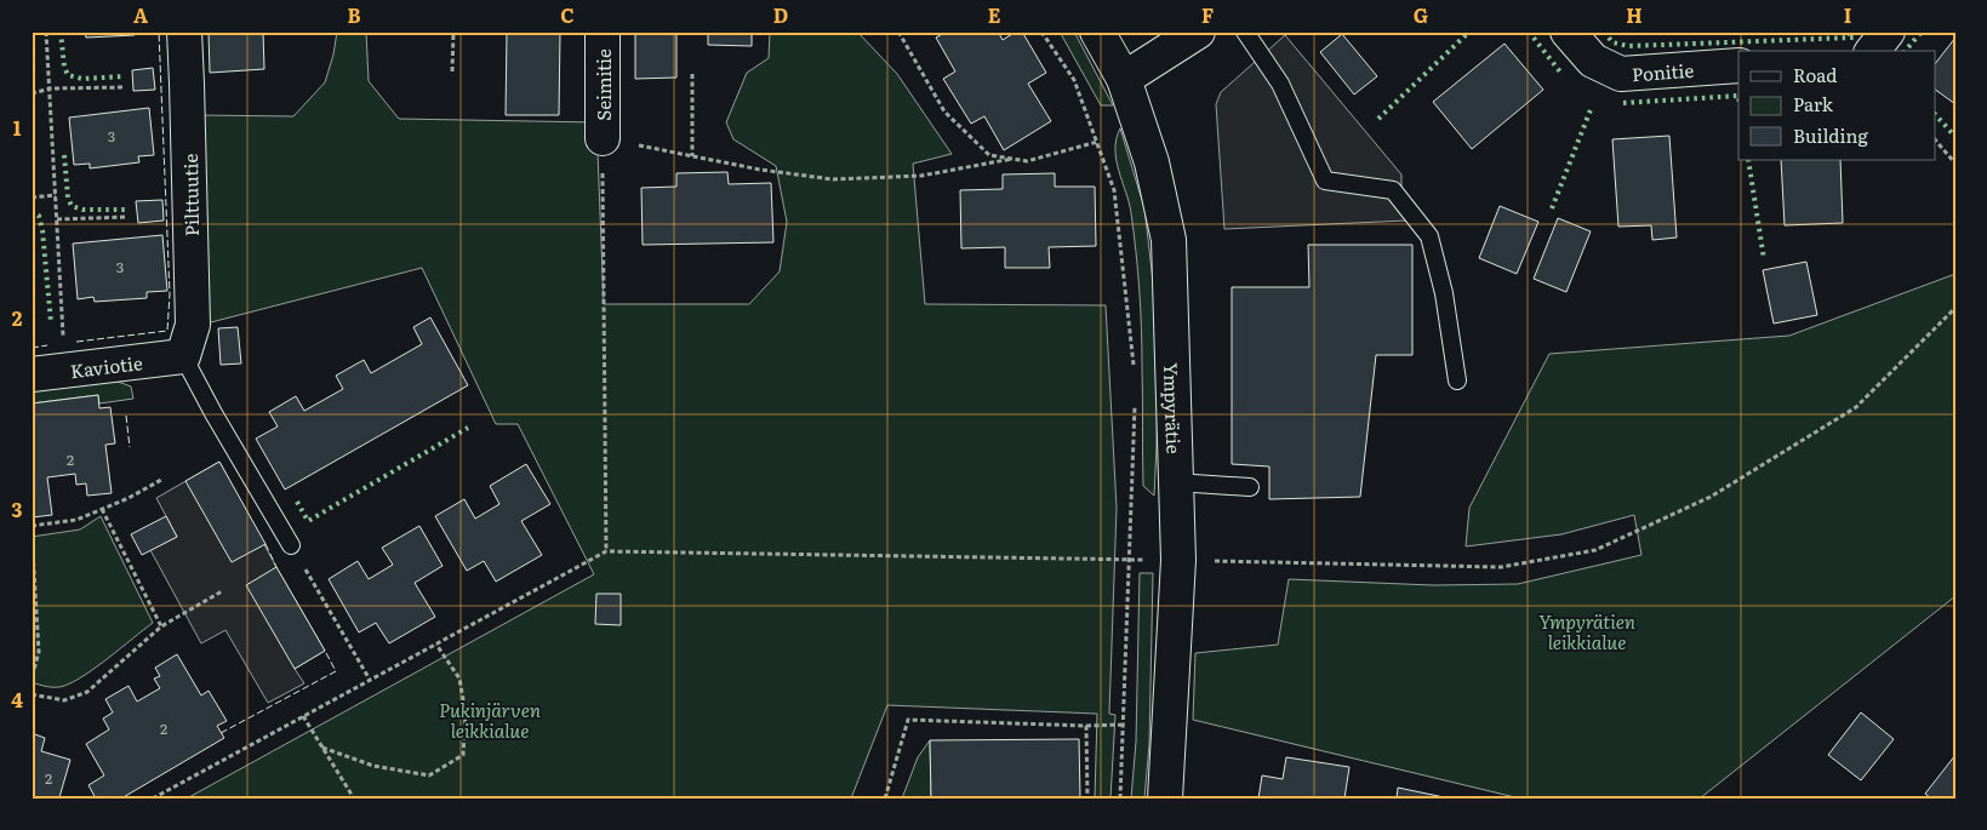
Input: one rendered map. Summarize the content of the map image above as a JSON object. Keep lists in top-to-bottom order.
{
  "streets": {
    "street": [
      "Ponitie",
      "Seimitie",
      "Pilttuutie",
      "Kaviotie",
      "Ympyrätie"
    ]
  },
  "crossings": [
    ["Pilttuutie", "Kaviotie"]
  ],
  "parks": ["Ympyrätien leikkialue", "Pukinjärven leikkialue"],
  "house_numbers": [
    "3",
    "3",
    "2",
    "2",
    "2"
  ],
  "legend": ["Road", "Park", "Building"],
  "grid": {
    "columns": [
      "A",
      "B",
      "C",
      "D",
      "E",
      "F",
      "G",
      "H",
      "I"
    ],
    "rows": [
      "1",
      "2",
      "3",
      "4"
    ]
  }
}
